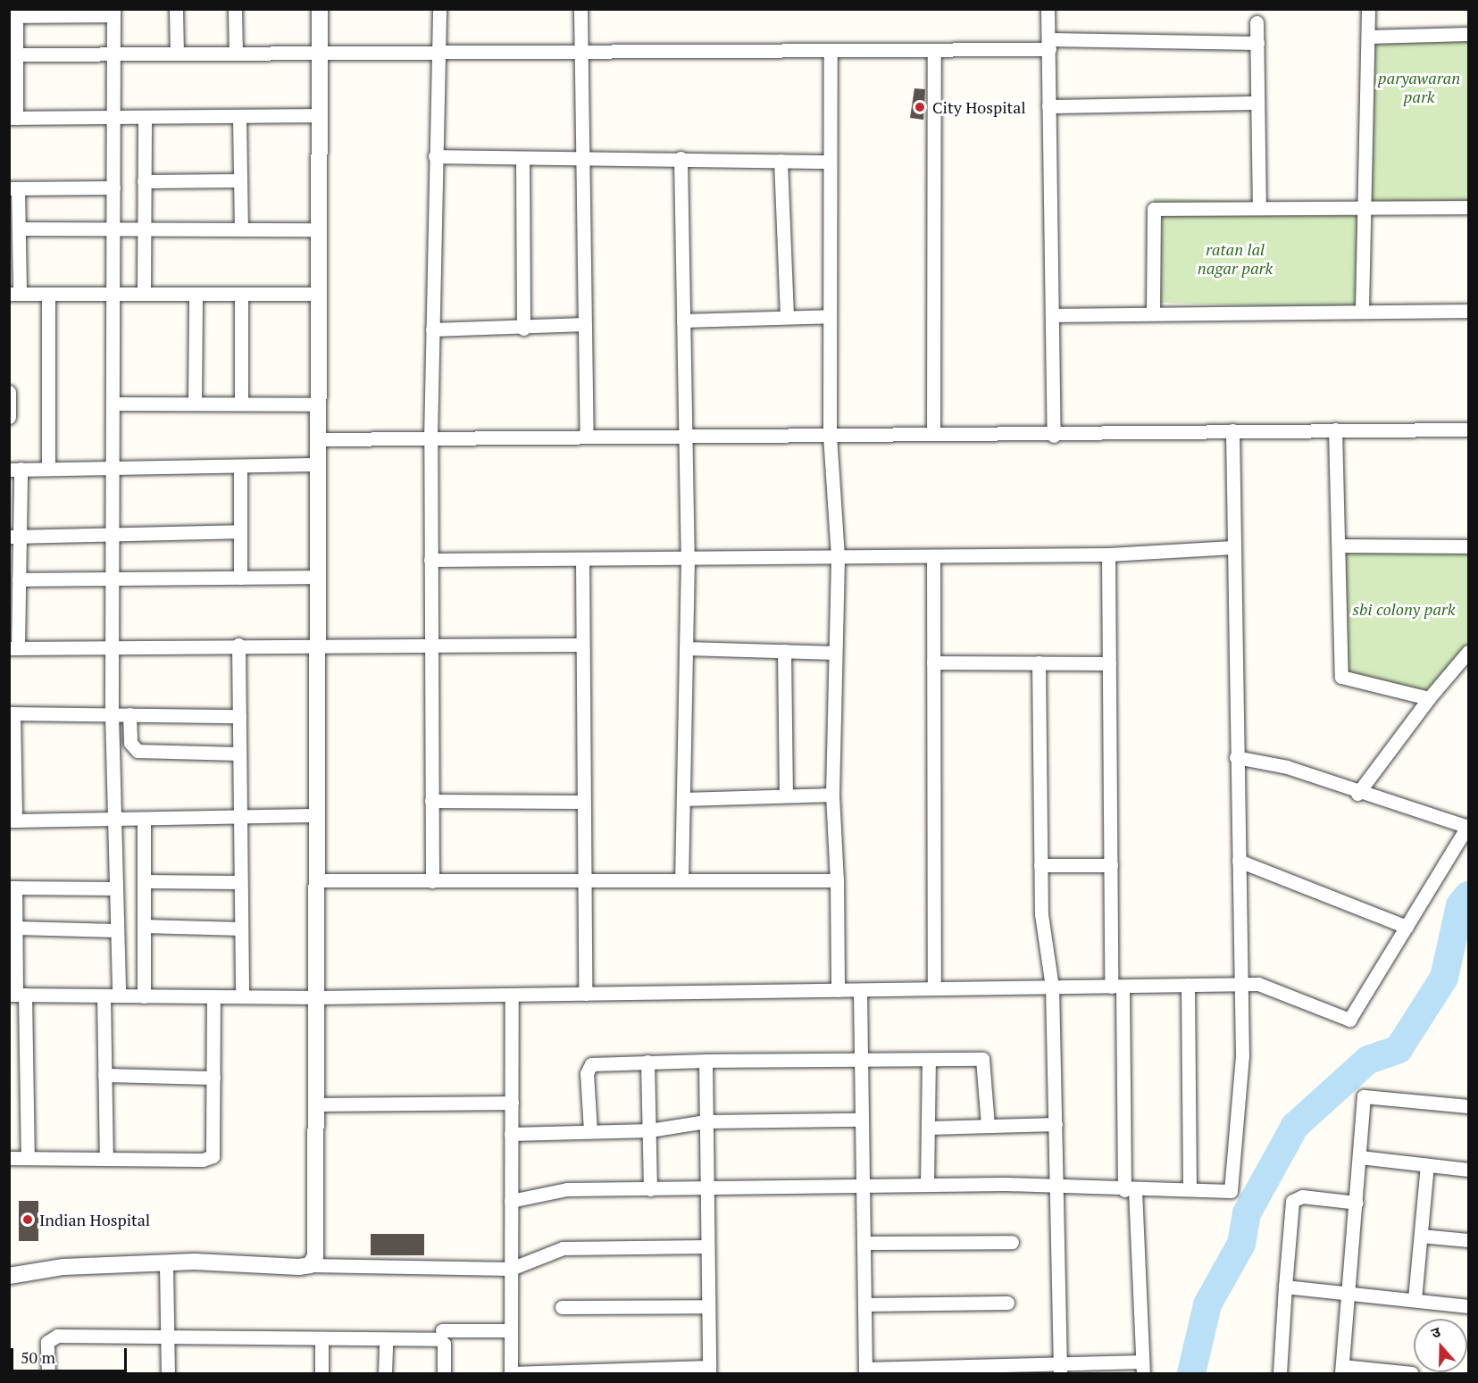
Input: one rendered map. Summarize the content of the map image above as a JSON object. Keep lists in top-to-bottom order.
{
  "parks": ["paryawaran park", "ratan lal nagar park", "sbi colony park"],
  "places": ["City Hospital", "Indian Hospital"],
  "scale_bar": "50 m",
  "north": "top"
}
